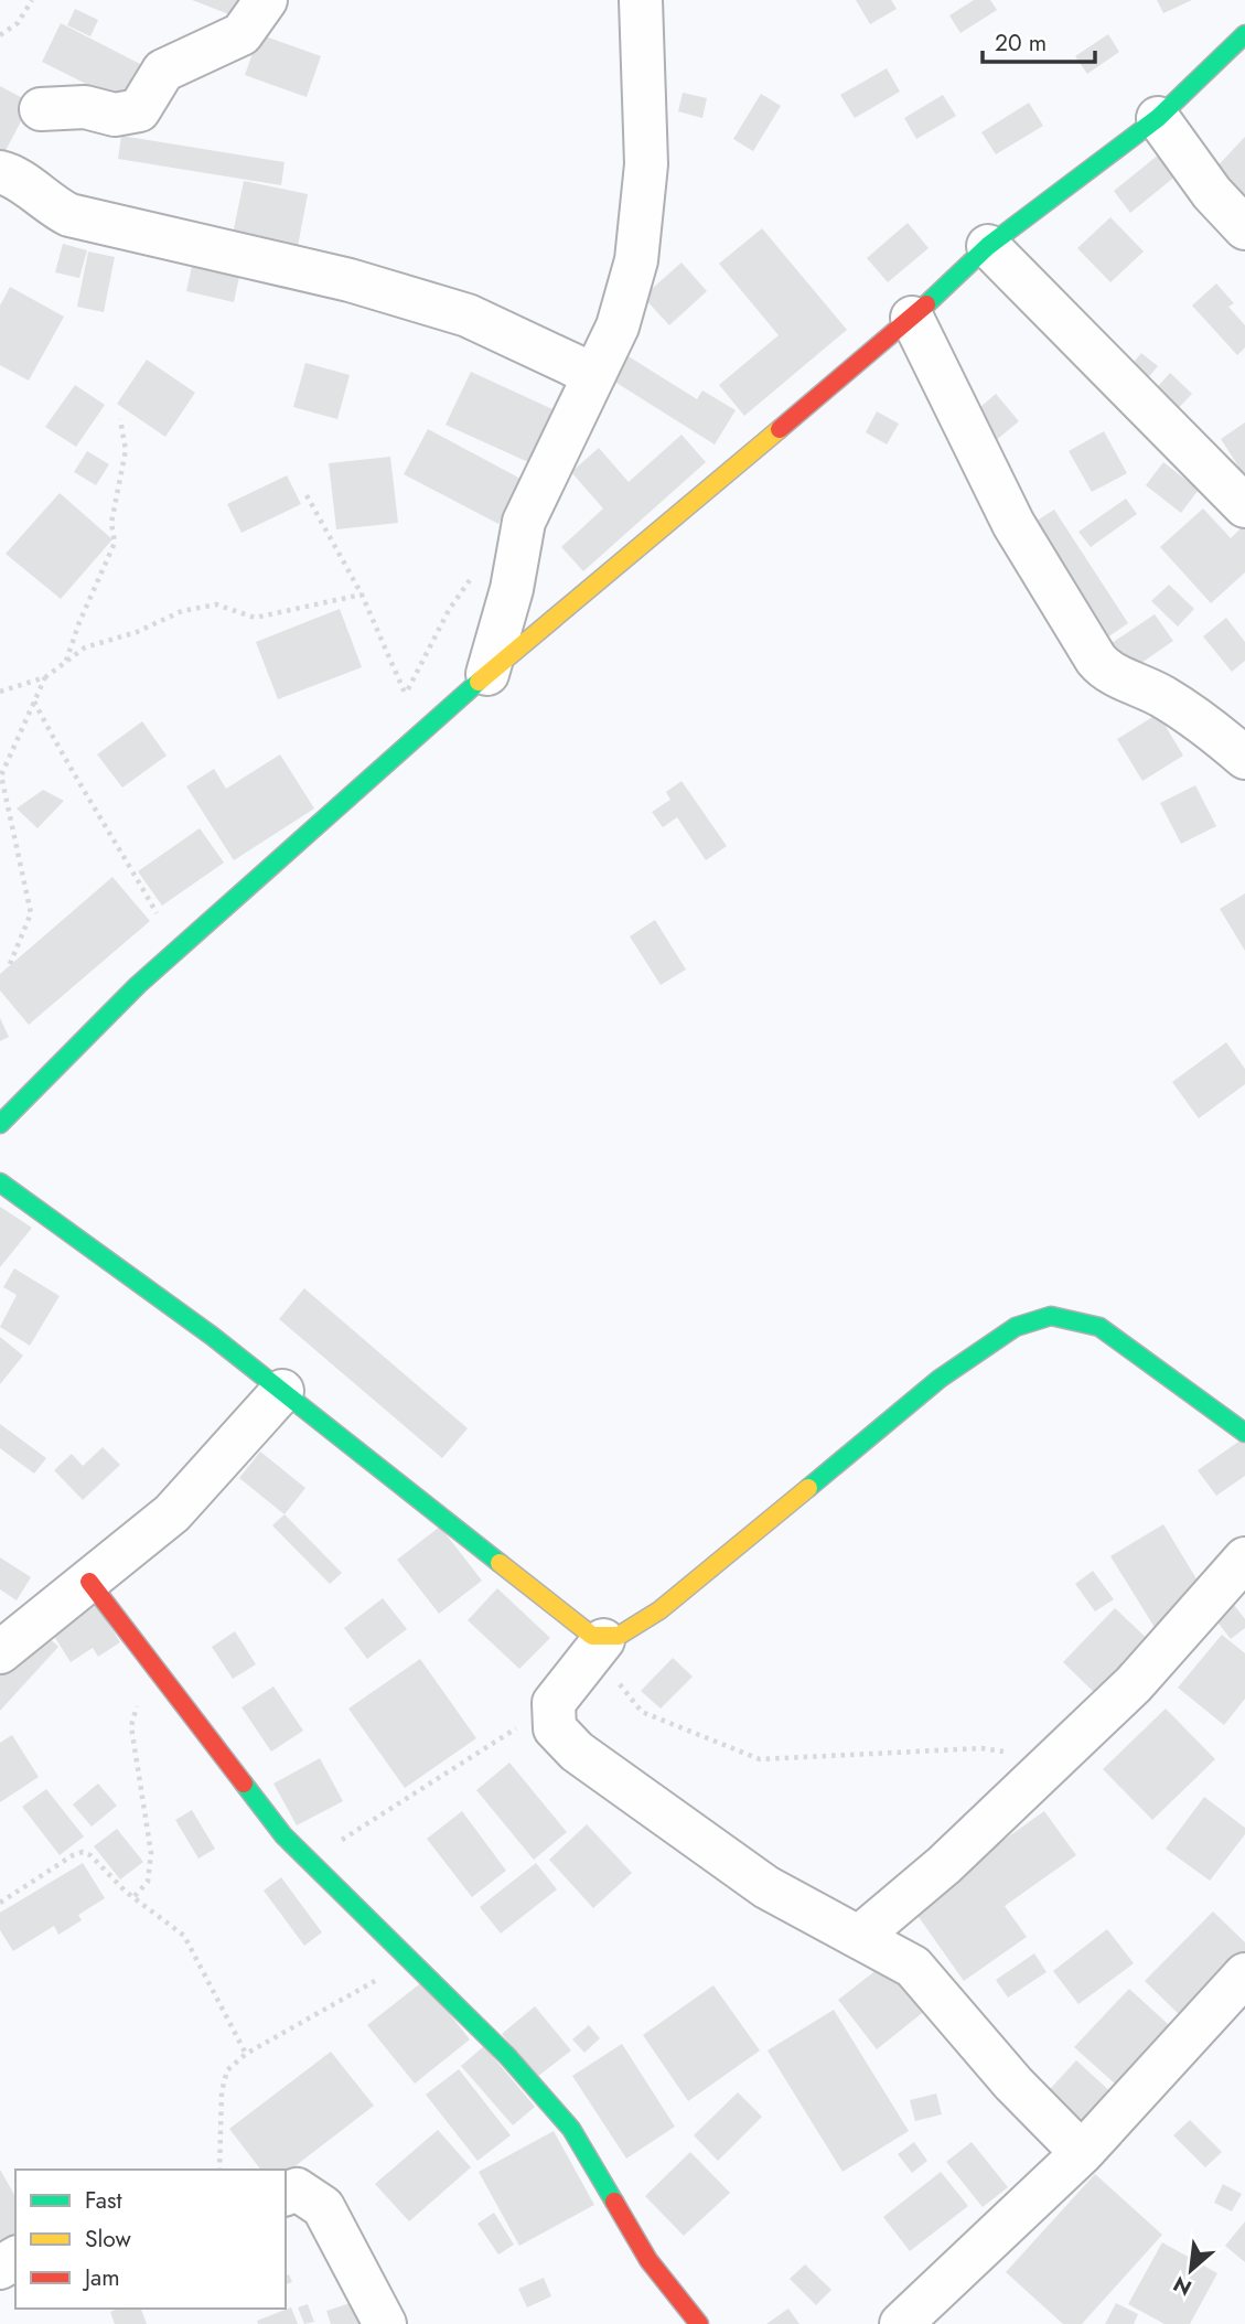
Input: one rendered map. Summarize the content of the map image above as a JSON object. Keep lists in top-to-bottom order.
{
  "legend": ["Fast", "Slow", "Jam"],
  "scale_bar": "20 m",
  "north": "bottom left"
}
